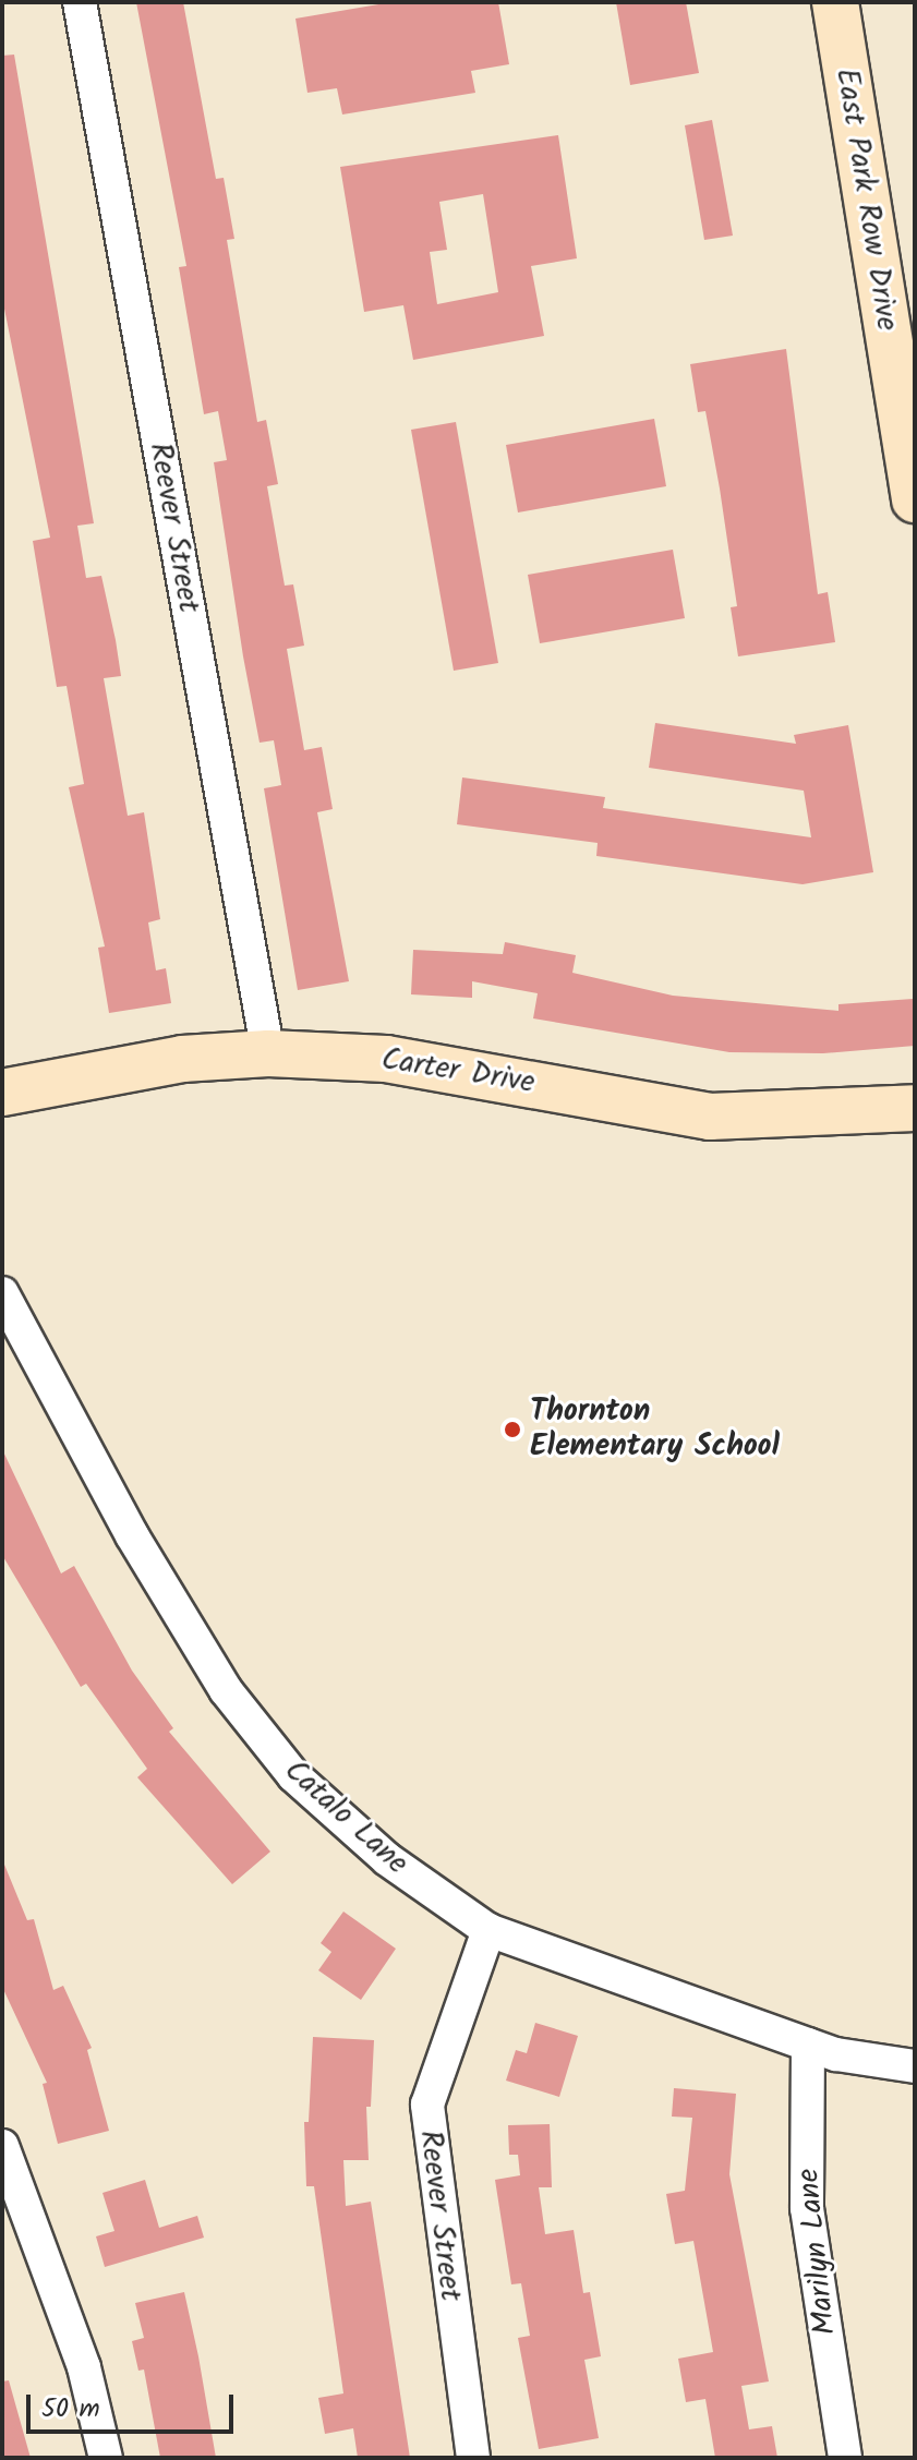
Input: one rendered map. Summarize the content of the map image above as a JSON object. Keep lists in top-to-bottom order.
{
  "streets": {
    "street": [
      "East Park Row Drive",
      "Reever Street",
      "Carter Drive",
      "Catalo Lane",
      "Marilyn Lane"
    ]
  },
  "crossings": [
    ["Reever Street", "Carter Drive"],
    ["Reever Street", "Catalo Lane"],
    ["Catalo Lane", "Marilyn Lane"]
  ],
  "places": ["Thornton Elementary School"],
  "scale_bar": "50 m"
}
